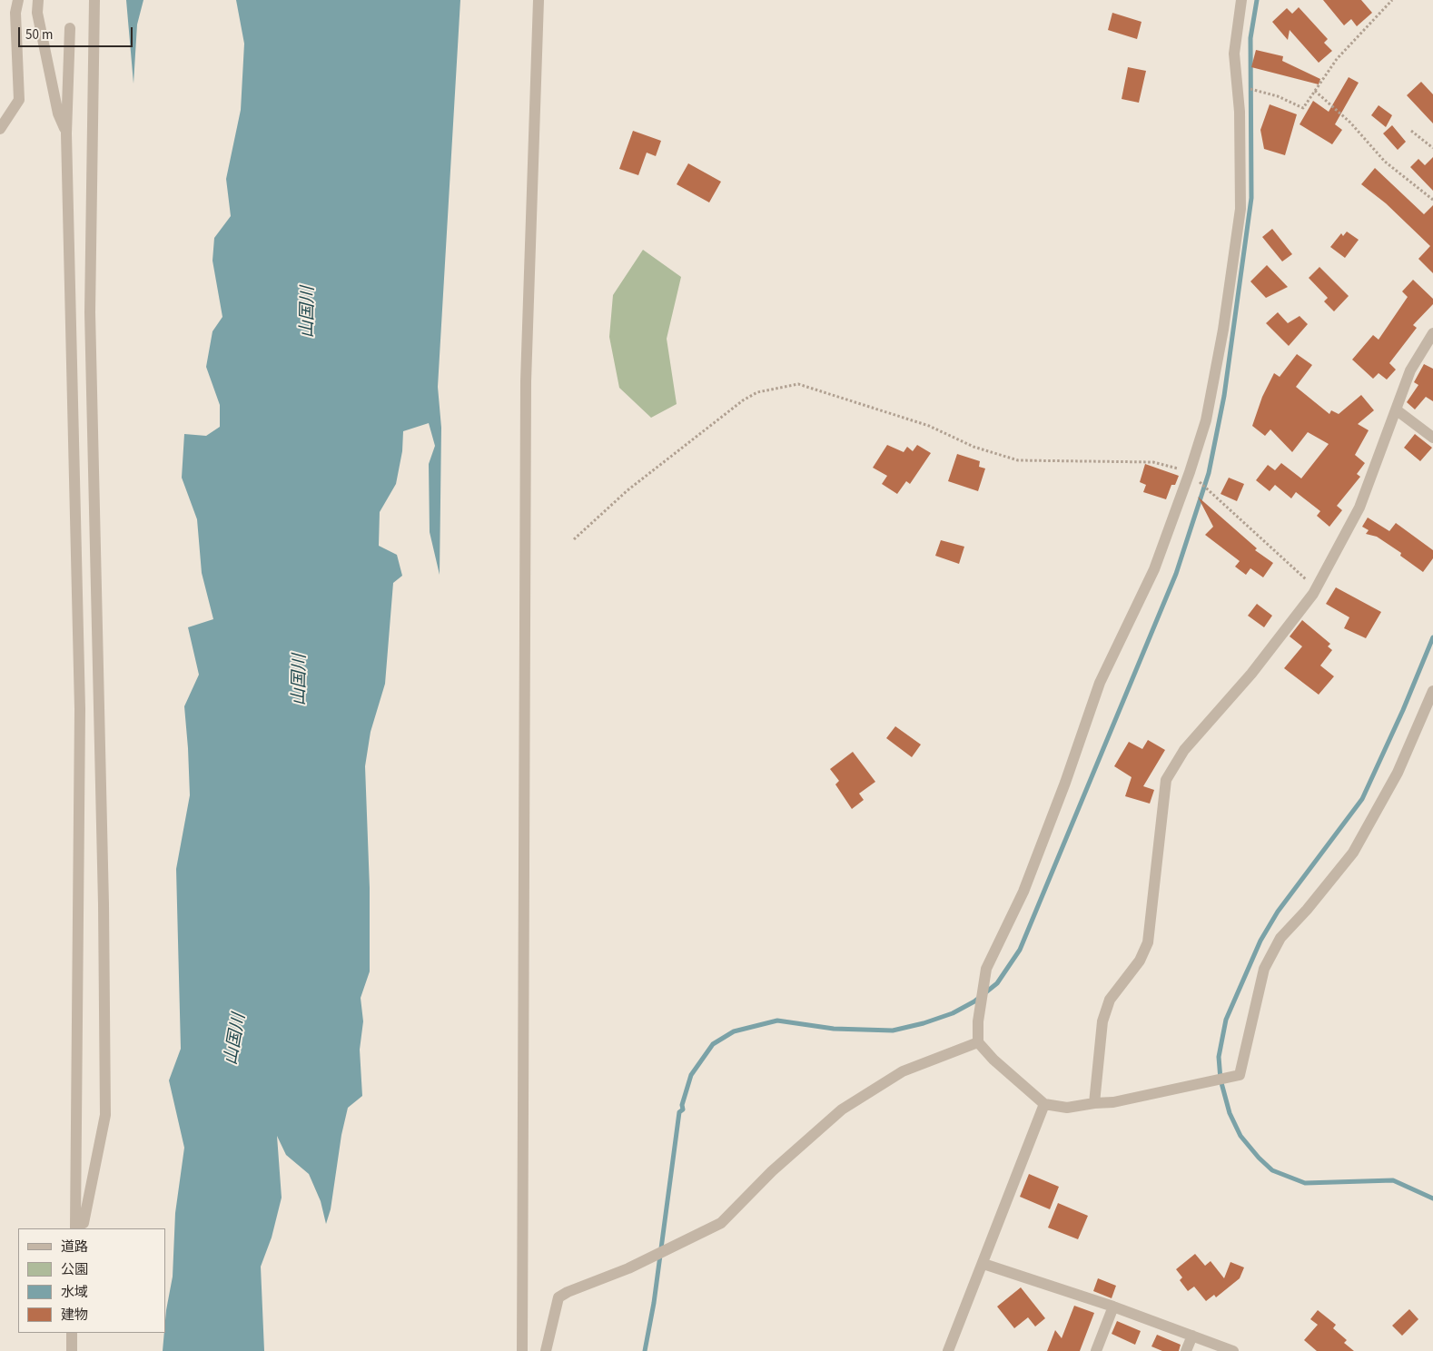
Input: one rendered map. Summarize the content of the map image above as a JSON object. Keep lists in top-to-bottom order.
{
  "water": ["山国川"],
  "legend": [
    "道路",
    "公園",
    "水域",
    "建物"
  ],
  "scale_bar": "50 m"
}
